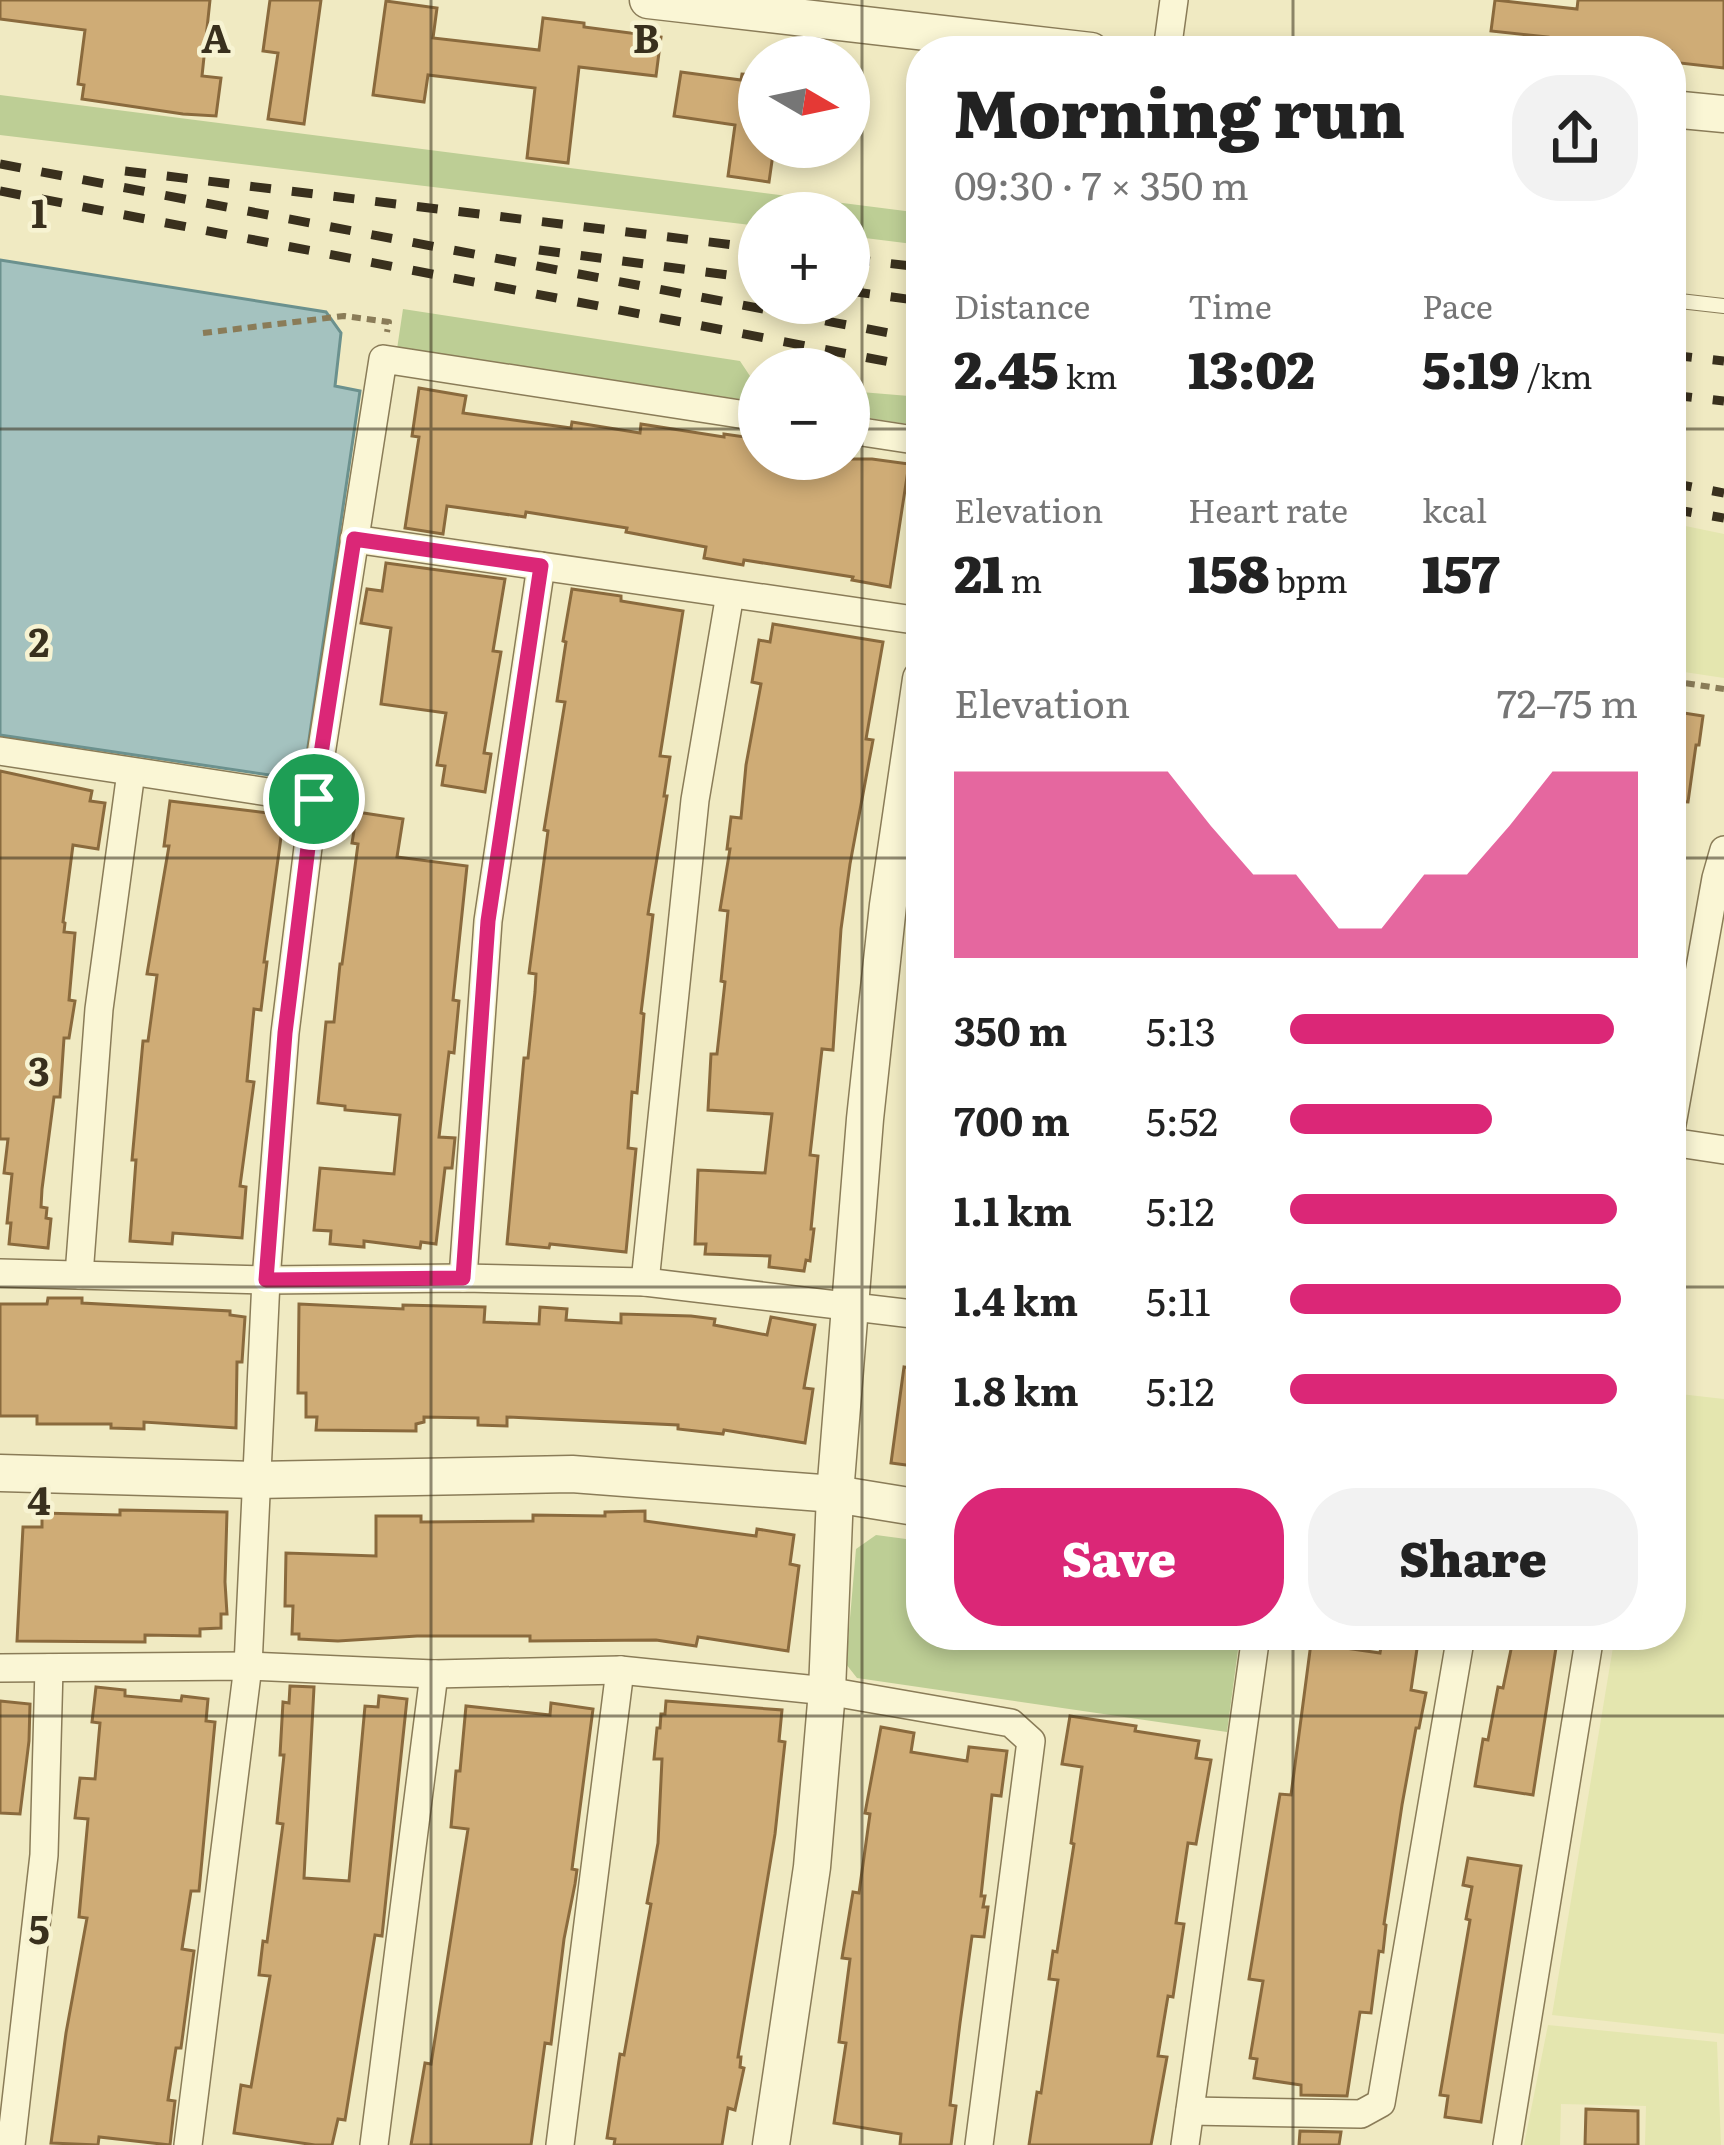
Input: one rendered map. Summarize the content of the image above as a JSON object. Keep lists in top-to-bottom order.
{
  "north": "right",
  "page": {
    "map_buttons": ["+", "−"],
    "heading": ["Morning run", "09:30 · 7 × 350 m"],
    "stats": [
      ["Distance", "2.45 km"],
      ["Time", "13:02"],
      ["Pace", "5:19 /km"],
      ["Elevation", "21 m"],
      ["Heart rate", "158 bpm"],
      ["kcal", "157"]
    ],
    "chart": ["Elevation", "72–75 m"],
    "list": [
      {
        "name": "350 m",
        "note": "5:13"
      },
      {
        "name": "700 m",
        "note": "5:52"
      },
      {
        "name": "1.1 km",
        "note": "5:12"
      },
      {
        "name": "1.4 km",
        "note": "5:11"
      },
      {
        "name": "1.8 km",
        "note": "5:12"
      }
    ],
    "buttons": ["Save", "Share"]
  },
  "grid": {
    "columns": ["A", "B"],
    "rows": [
      "1",
      "2",
      "3",
      "4",
      "5"
    ]
  }
}
